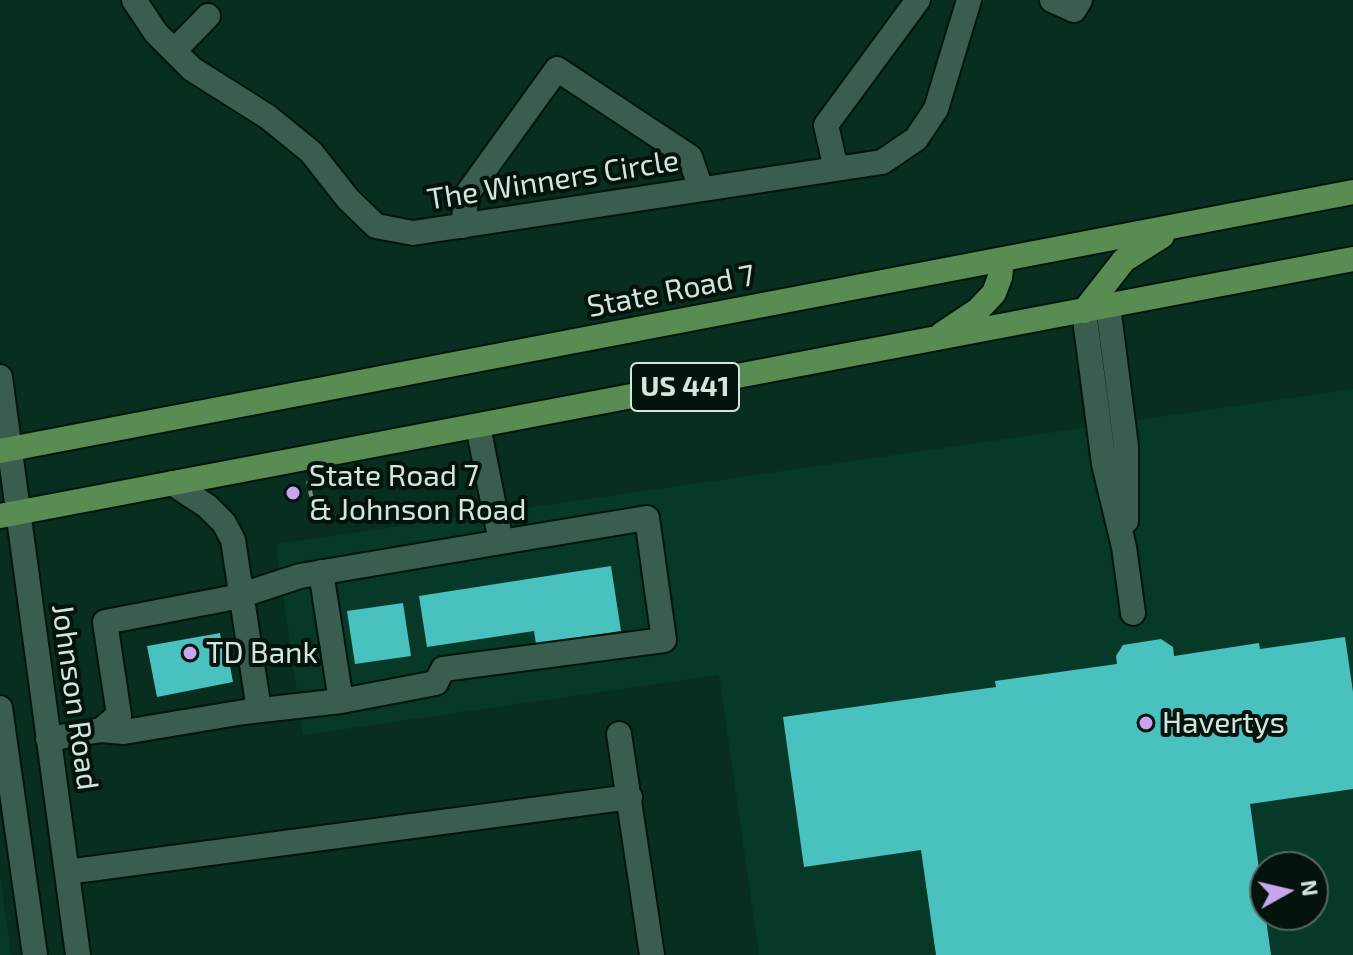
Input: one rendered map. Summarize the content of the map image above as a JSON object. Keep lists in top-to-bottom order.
{
  "streets": {
    "main road": ["State Road 7", "US 441"],
    "street": ["The Winners Circle", "Johnson Road"]
  },
  "crossings": [
    ["State Road 7", "Johnson Road"],
    ["US 441", "Johnson Road"]
  ],
  "places": ["State Road 7 & Johnson Road", "TD Bank", "Havertys"],
  "north": "right"
}
